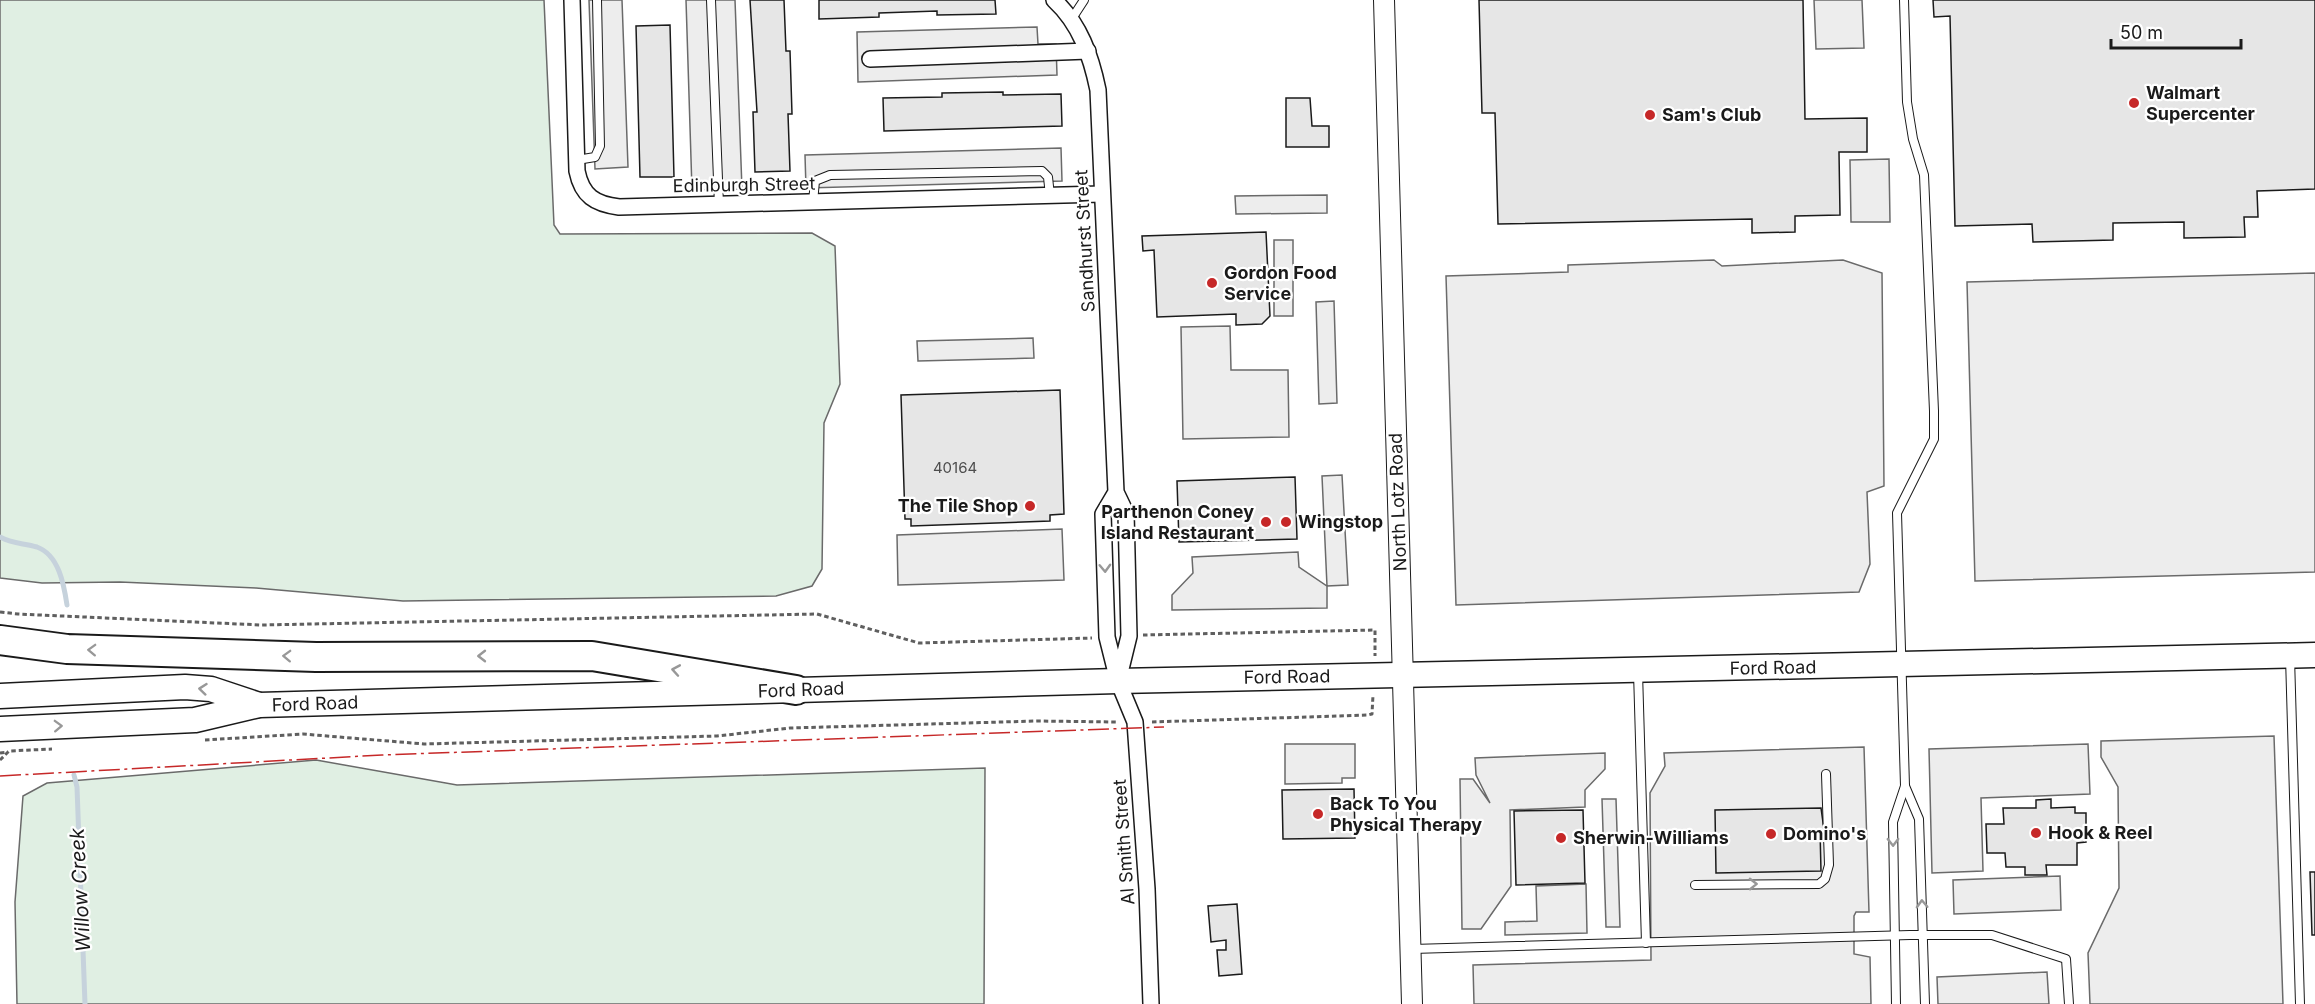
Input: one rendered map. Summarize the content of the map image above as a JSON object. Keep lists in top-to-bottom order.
{
  "streets": {
    "main road": ["Ford Road"],
    "street": [
      "Edinburgh Street",
      "Sandhurst Street",
      "North Lotz Road",
      "Al Smith Street"
    ]
  },
  "crossings": [
    ["Edinburgh Street", "Sandhurst Street"],
    ["Sandhurst Street", "Ford Road"],
    ["Sandhurst Street", "Al Smith Street"],
    ["North Lotz Road", "Ford Road"],
    ["Ford Road", "Al Smith Street"]
  ],
  "water": ["Willow Creek"],
  "places": [
    "Walmart Supercenter",
    "Sam's Club",
    "Gordon Food Service",
    "The Tile Shop",
    "Parthenon Coney Island Restaurant",
    "Wingstop",
    "Back To You Physical Therapy",
    "Hook & Reel",
    "Domino's",
    "Sherwin-Williams"
  ],
  "house_numbers": ["40164"],
  "scale_bar": "50 m"
}
